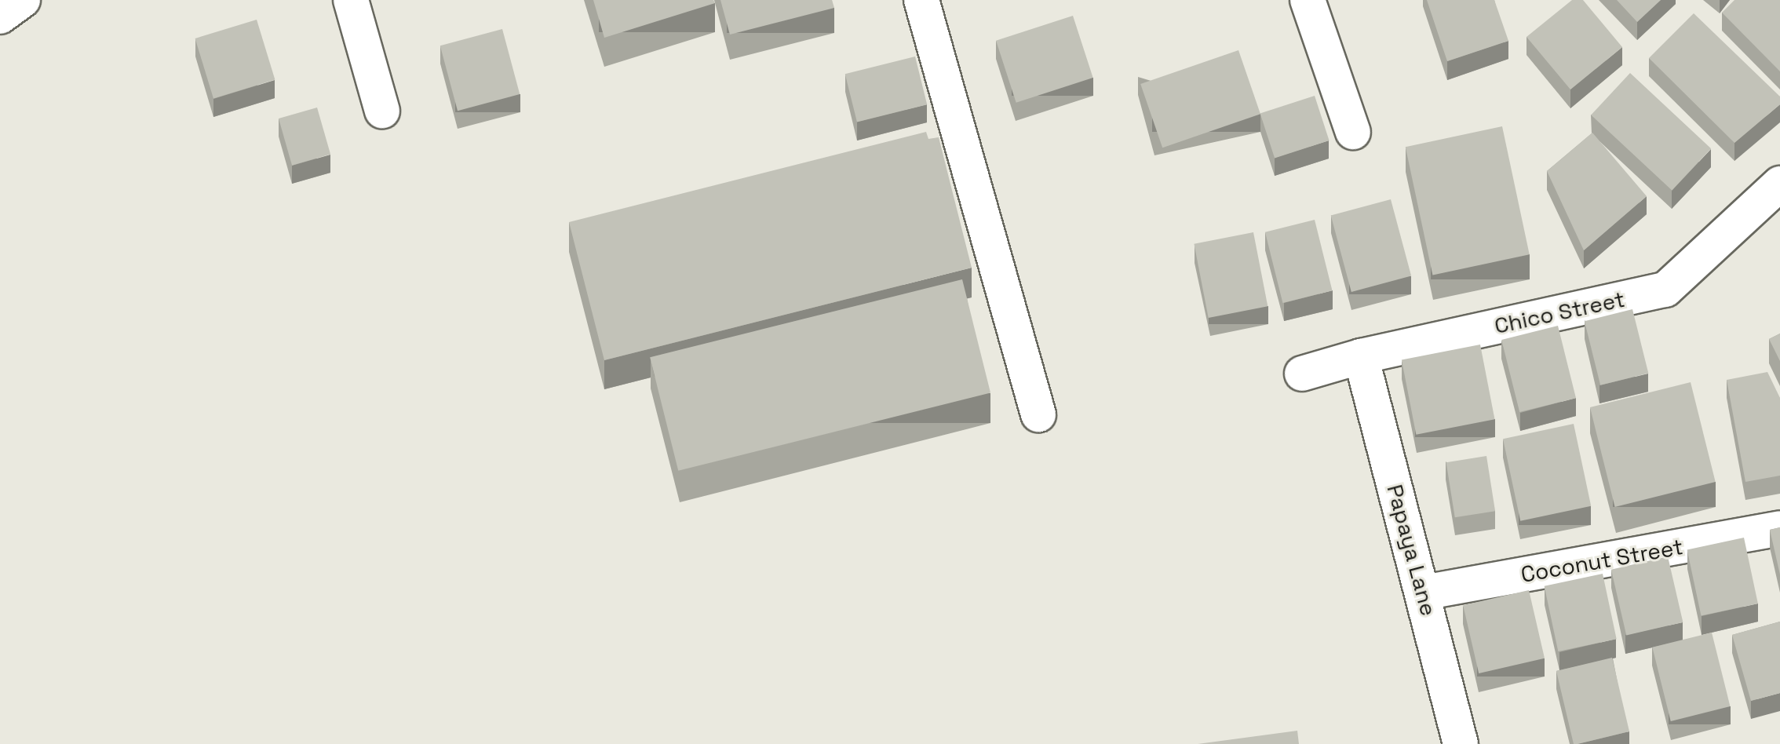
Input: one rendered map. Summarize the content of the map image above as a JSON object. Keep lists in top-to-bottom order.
{
  "streets": {
    "street": ["Chico Street", "Papaya Lane", "Coconut Street"]
  },
  "crossings": [
    ["Chico Street", "Papaya Lane"],
    ["Papaya Lane", "Coconut Street"]
  ]
}
